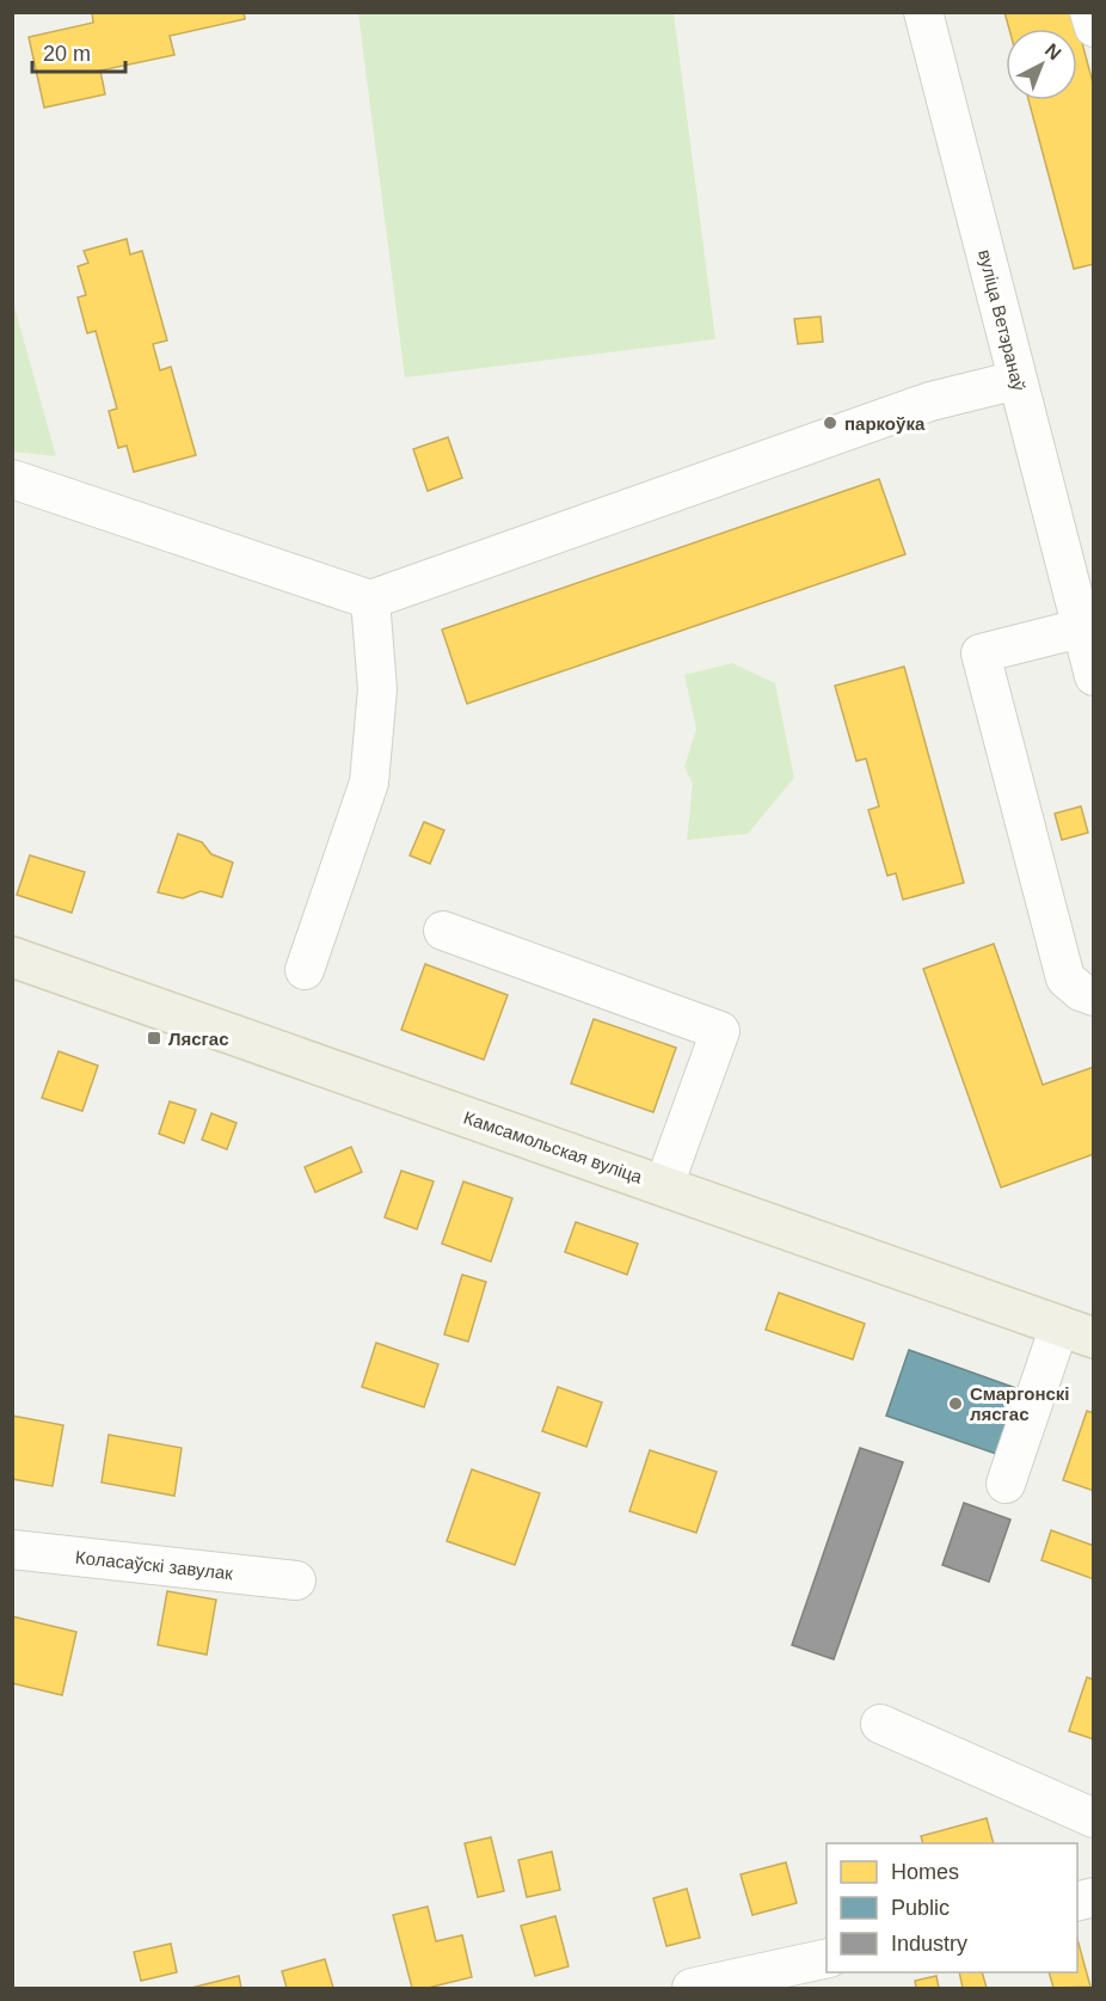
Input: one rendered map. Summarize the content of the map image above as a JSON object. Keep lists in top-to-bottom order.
{
  "streets": {
    "main road": ["Камсамольская вуліца"],
    "street": ["вуліца Ветэранаў", "Коласаўскі завулак"]
  },
  "places": {
    "other": ["паркоўка", "Смаргонскі лясгас"],
    "transit": ["Лясгас"]
  },
  "legend": ["Homes", "Public", "Industry"],
  "scale_bar": "20 m",
  "north": "top right"
}
